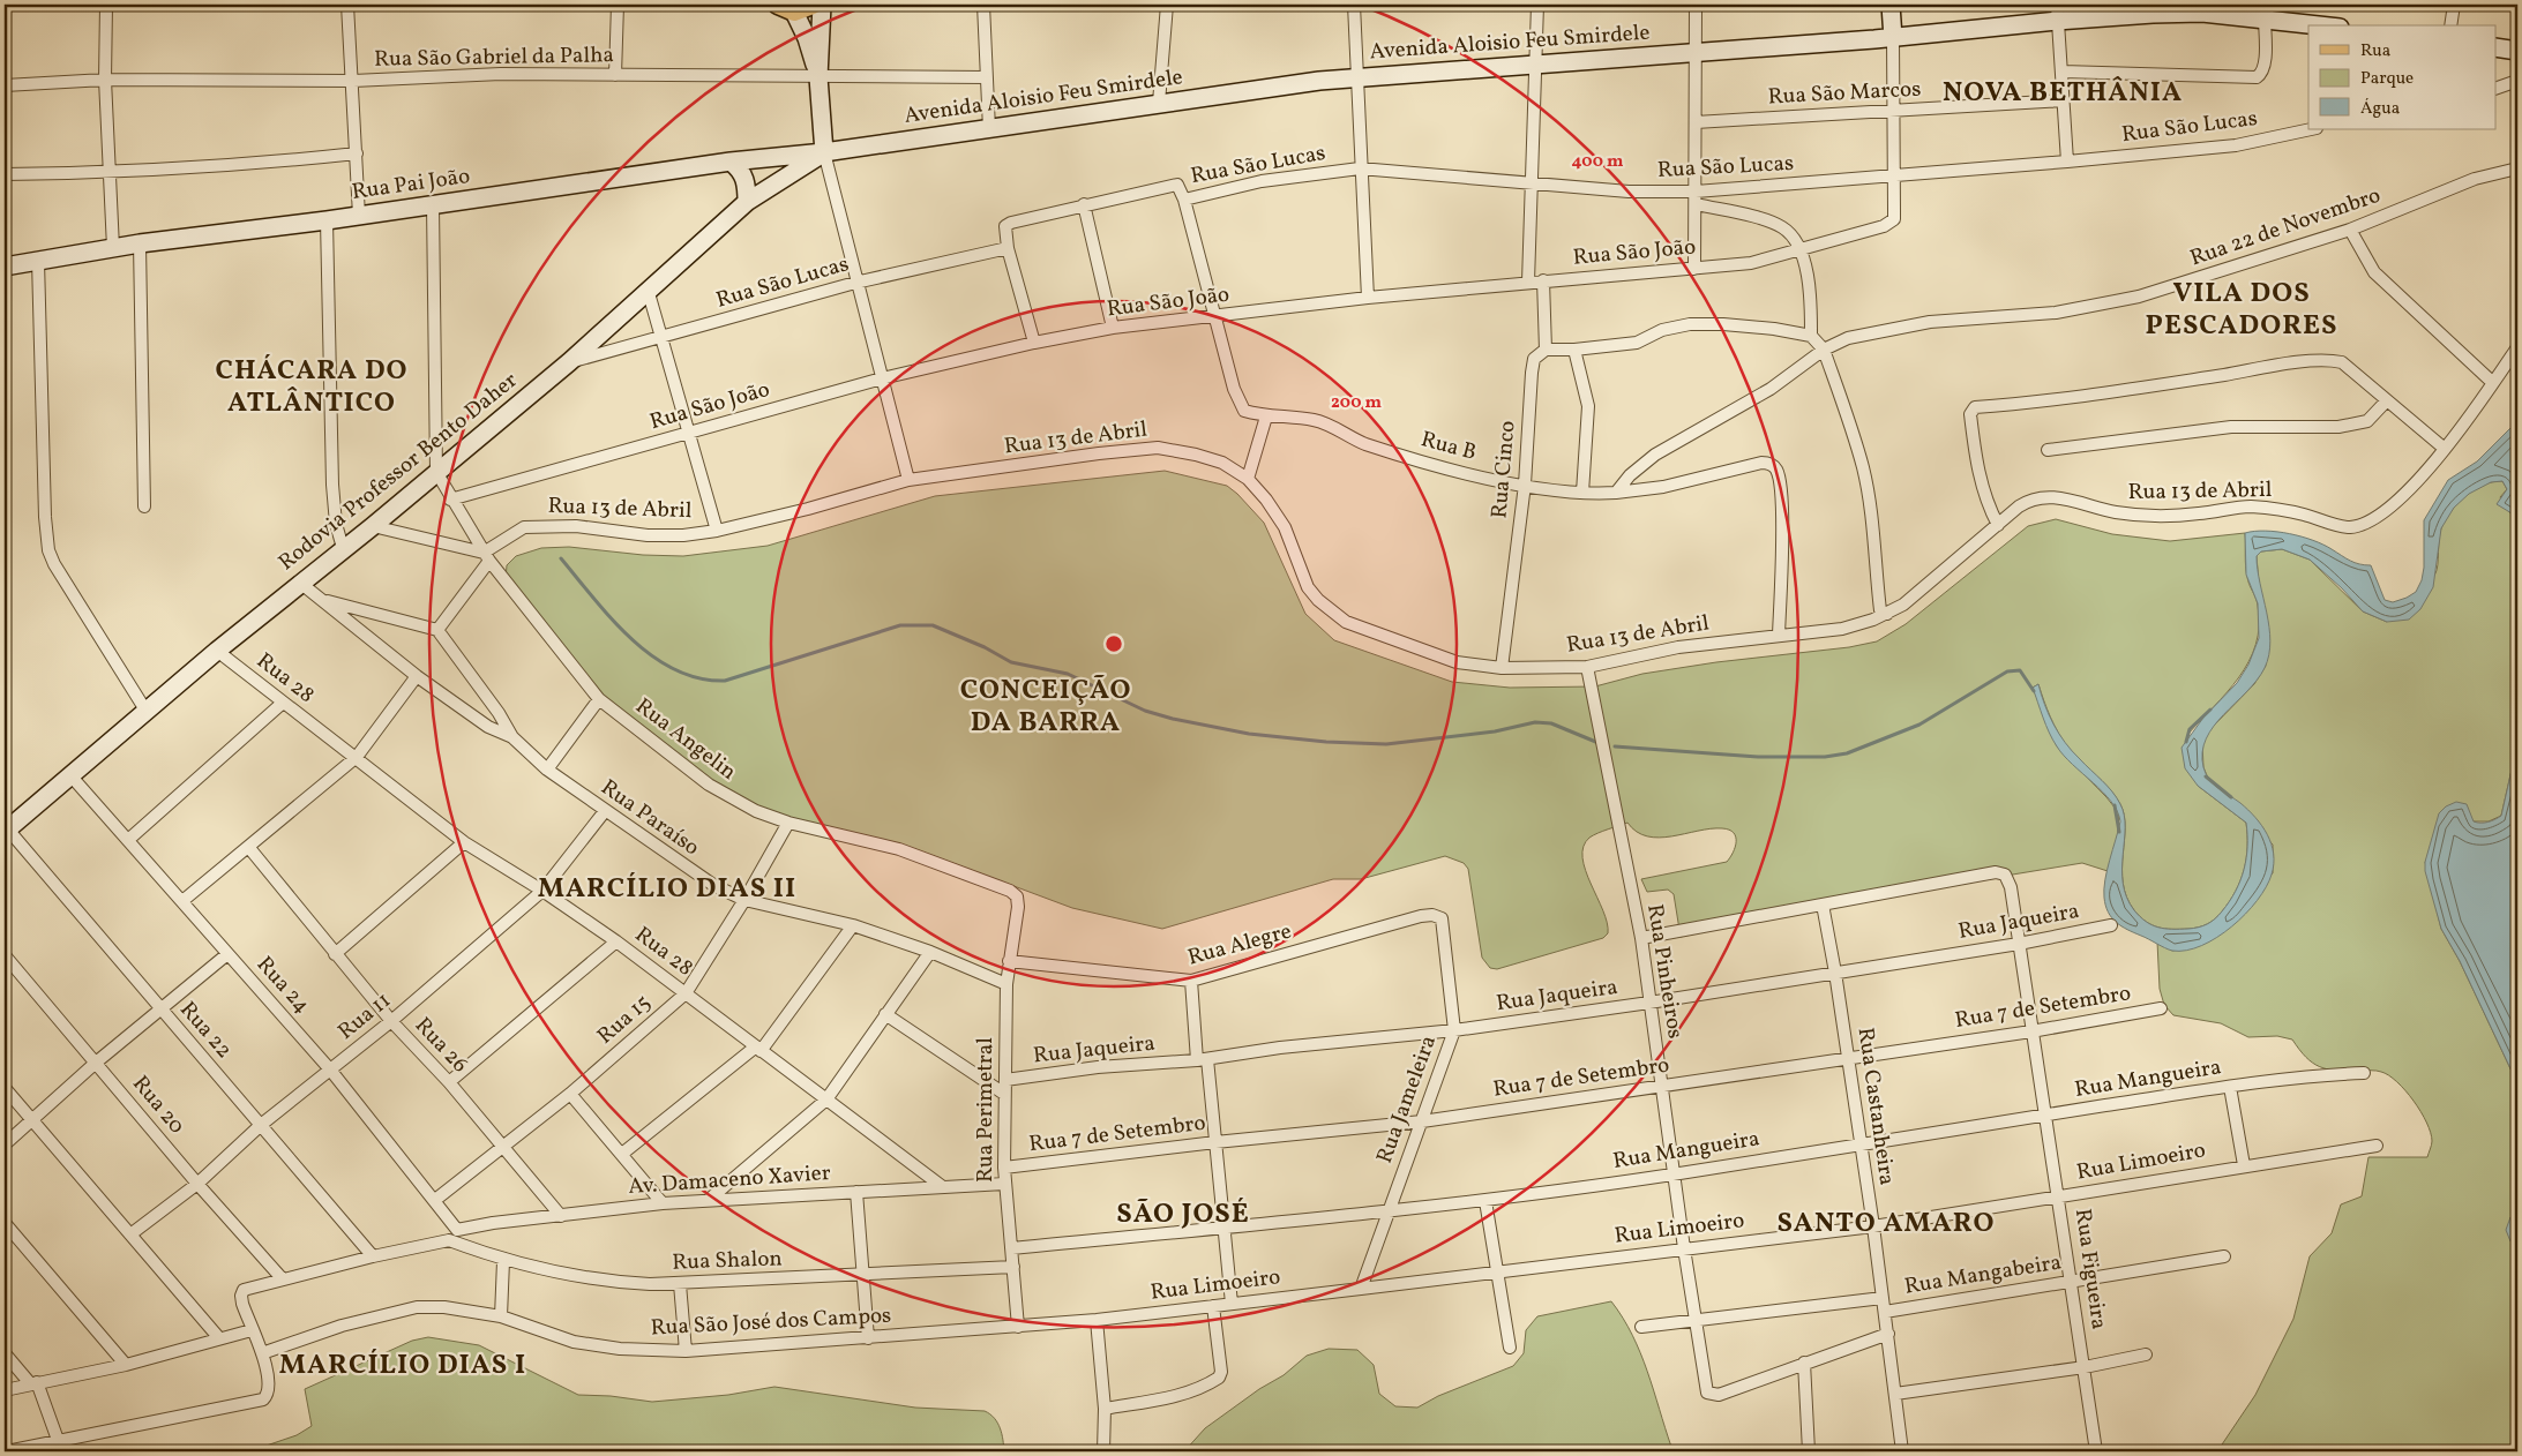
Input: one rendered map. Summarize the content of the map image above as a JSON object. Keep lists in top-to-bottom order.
{
  "streets": {
    "street": [
      "Avenida Aloisio Feu Smirdele",
      "Rua São Gabriel da Palha",
      "Rua São Marcos",
      "Rua São Lucas",
      "Rua Pai João",
      "Rua 22 de Novembro",
      "Rua São João",
      "Rua 13 de Abril",
      "Rua B",
      "Rua Cinco",
      "Rodovia Professor Bento Daher",
      "Rua 28",
      "Rua Angelin",
      "Rua Paraíso",
      "Rua Jaqueira",
      "Rua Alegre",
      "Rua Pinheiros",
      "Rua 24",
      "Rua 7 de Setembro",
      "Rua 11",
      "Rua 15",
      "Rua 22",
      "Rua 26",
      "Rua Mangueira",
      "Rua Jameleira",
      "Rua 20",
      "Rua Castanheira",
      "Rua Perimetral",
      "Rua Limoeiro",
      "Av. Damaceno Xavier",
      "Rua Shalon",
      "Rua Figueira",
      "Rua Mangabeira",
      "Rua São José dos Campos"
    ]
  },
  "crossings": [
    ["Avenida Aloisio Feu Smirdele", "Rua Pai João"],
    ["Avenida Aloisio Feu Smirdele", "Rodovia Professor Bento Daher"],
    ["Rua São Lucas", "Rua São João"],
    ["Rua São Lucas", "Rua B"],
    ["Rua São Lucas", "Rodovia Professor Bento Daher"],
    ["Rua Pai João", "Rodovia Professor Bento Daher"],
    ["Rua São João", "Rua B"],
    ["Rua São João", "Rua Angelin"],
    ["Rua 13 de Abril", "Rua B"],
    ["Rua 13 de Abril", "Rua Cinco"],
    ["Rua 13 de Abril", "Rua Angelin"],
    ["Rua 13 de Abril", "Rua Paraíso"],
    ["Rua 13 de Abril", "Rua Pinheiros"],
    ["Rua B", "Rua Cinco"],
    ["Rodovia Professor Bento Daher", "Rua 28"],
    ["Rodovia Professor Bento Daher", "Rua Angelin"],
    ["Rodovia Professor Bento Daher", "Rua Paraíso"],
    ["Rodovia Professor Bento Daher", "Rua 24"],
    ["Rodovia Professor Bento Daher", "Rua 22"],
    ["Rua 28", "Rua 11"],
    ["Rua 28", "Rua 15"],
    ["Rua 28", "Av. Damaceno Xavier"],
    ["Rua Angelin", "Rua 15"],
    ["Rua Angelin", "Rua Perimetral"],
    ["Rua Paraíso", "Rua 11"],
    ["Rua Paraíso", "Rua 15"],
    ["Rua Paraíso", "Rua Perimetral"],
    ["Rua Jaqueira", "Rua Pinheiros"],
    ["Rua Jaqueira", "Rua Jameleira"],
    ["Rua Jaqueira", "Rua Castanheira"],
    ["Rua Jaqueira", "Rua Perimetral"],
    ["Rua Jaqueira", "Rua Figueira"],
    ["Rua Alegre", "Rua Jameleira"],
    ["Rua Alegre", "Rua Perimetral"],
    ["Rua Pinheiros", "Rua 7 de Setembro"],
    ["Rua Pinheiros", "Rua Mangueira"],
    ["Rua Pinheiros", "Rua Limoeiro"],
    ["Rua Pinheiros", "Rua Mangabeira"],
    ["Rua 24", "Rua 11"],
    ["Rua 24", "Rua 15"],
    ["Rua 24", "Av. Damaceno Xavier"],
    ["Rua 7 de Setembro", "Rua Jameleira"],
    ["Rua 7 de Setembro", "Rua Castanheira"],
    ["Rua 7 de Setembro", "Rua Perimetral"],
    ["Rua 7 de Setembro", "Rua Figueira"],
    ["Rua 11", "Rua 22"],
    ["Rua 11", "Rua 26"],
    ["Rua 11", "Rua 20"],
    ["Rua 15", "Rua 26"],
    ["Rua 26", "Av. Damaceno Xavier"],
    ["Rua Mangueira", "Rua Jameleira"],
    ["Rua Mangueira", "Rua Castanheira"],
    ["Rua Mangueira", "Rua Perimetral"],
    ["Rua Mangueira", "Rua Figueira"],
    ["Rua Jameleira", "Rua Limoeiro"],
    ["Rua Castanheira", "Rua Limoeiro"],
    ["Rua Castanheira", "Rua Figueira"],
    ["Rua Castanheira", "Rua Mangabeira"],
    ["Rua Perimetral", "Rua Limoeiro"],
    ["Rua Perimetral", "Av. Damaceno Xavier"],
    ["Rua Perimetral", "Rua Shalon"],
    ["Rua Perimetral", "Rua São José dos Campos"],
    ["Rua Limoeiro", "Rua Figueira"],
    ["Rua Limoeiro", "Rua São José dos Campos"],
    ["Rua Figueira", "Rua Mangabeira"]
  ],
  "districts": [
    "NOVA BETHÂNIA",
    "VILA DOS PESCADORES",
    "CHÁCARA DO ATLÂNTICO",
    "CONCEIÇÃO DA BARRA",
    "MARCÍLIO DIAS II",
    "SÃO JOSÉ",
    "SANTO AMARO",
    "MARCÍLIO DIAS I"
  ],
  "legend": ["Rua", "Parque", "Água"],
  "rings": ["400 m", "200 m"]
}
